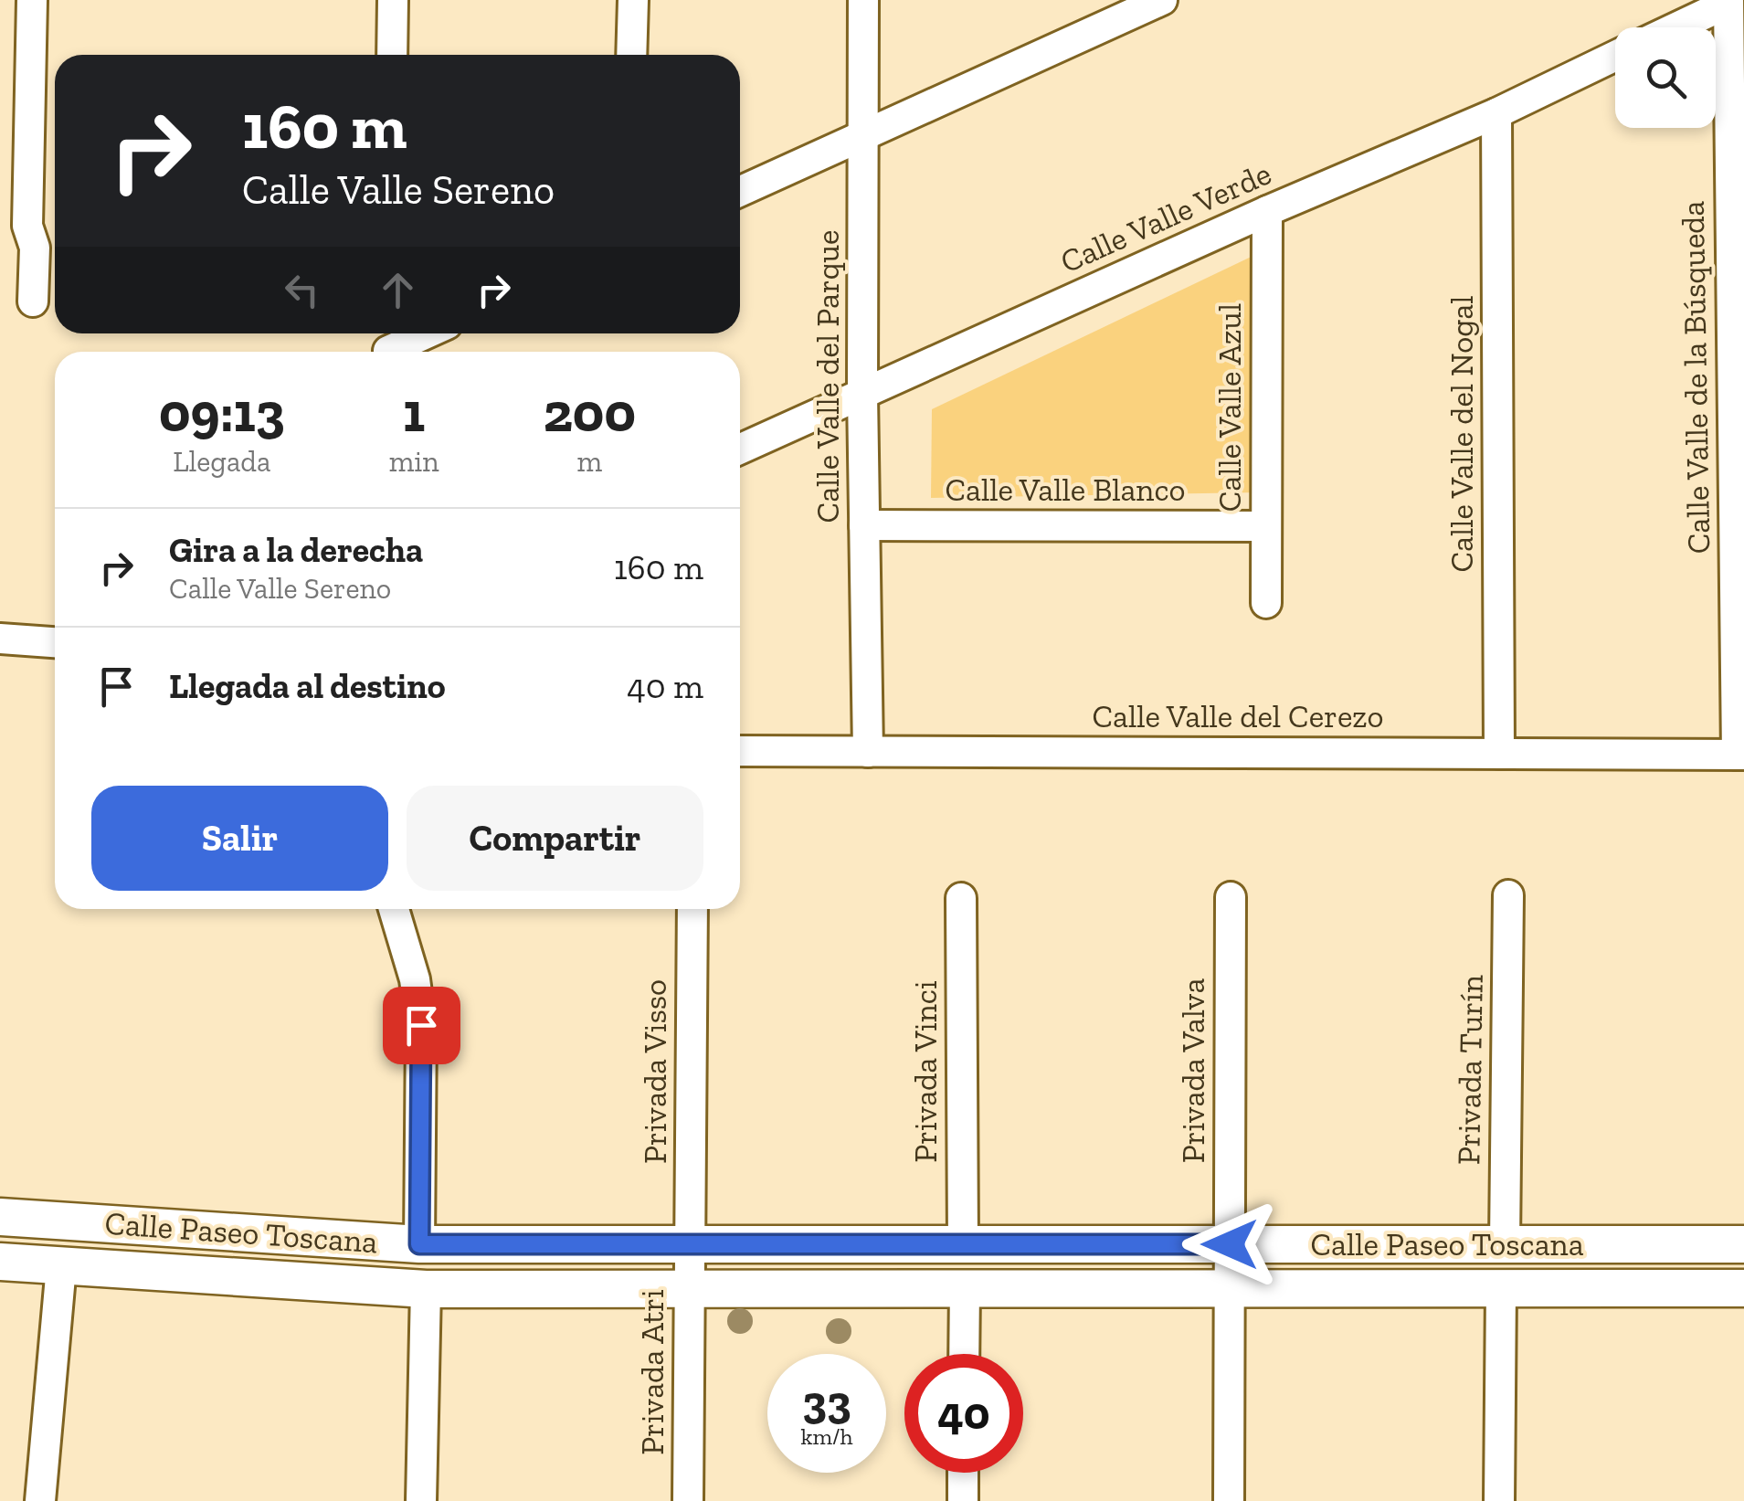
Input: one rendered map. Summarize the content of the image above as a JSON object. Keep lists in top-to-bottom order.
{
  "streets": {
    "street": [
      "Calle Valle Verde",
      "Calle Valle del Parque",
      "Calle Valle de la Búsqueda",
      "Calle Valle Azul",
      "Calle Valle del Nogal",
      "Calle Valle Blanco",
      "Calle Valle del Cerezo",
      "Privada Turín",
      "Privada Valva",
      "Privada Visso",
      "Privada Vinci",
      "Calle Paseo Toscana",
      "Privada Atri"
    ]
  },
  "crossings": [
    ["Calle Valle Verde", "Calle Valle del Parque"],
    ["Calle Valle Verde", "Calle Valle Azul"],
    ["Calle Valle Verde", "Calle Valle del Nogal"],
    ["Calle Valle del Parque", "Calle Valle Blanco"],
    ["Calle Valle del Parque", "Calle Valle del Cerezo"],
    ["Calle Valle de la Búsqueda", "Calle Valle del Cerezo"],
    ["Calle Valle Azul", "Calle Valle Blanco"],
    ["Calle Valle del Nogal", "Calle Valle del Cerezo"],
    ["Privada Turín", "Calle Paseo Toscana"],
    ["Privada Valva", "Calle Paseo Toscana"],
    ["Privada Visso", "Calle Paseo Toscana"],
    ["Privada Visso", "Privada Atri"],
    ["Privada Vinci", "Calle Paseo Toscana"],
    ["Calle Paseo Toscana", "Privada Atri"]
  ],
  "page": {
    "turn": ["160 m", "Calle Valle Sereno"],
    "eta": [
      "09:13",
      "Llegada",
      "1",
      "min",
      "200",
      "m"
    ],
    "list": [
      {
        "name": "Gira a la derecha",
        "note": "Calle Valle Sereno",
        "value": "160 m"
      },
      {
        "name": "Llegada al destino",
        "value": "40 m"
      }
    ],
    "buttons": ["Salir", "Compartir"],
    "speed": "33 km/h",
    "limit": "40"
  }
}
